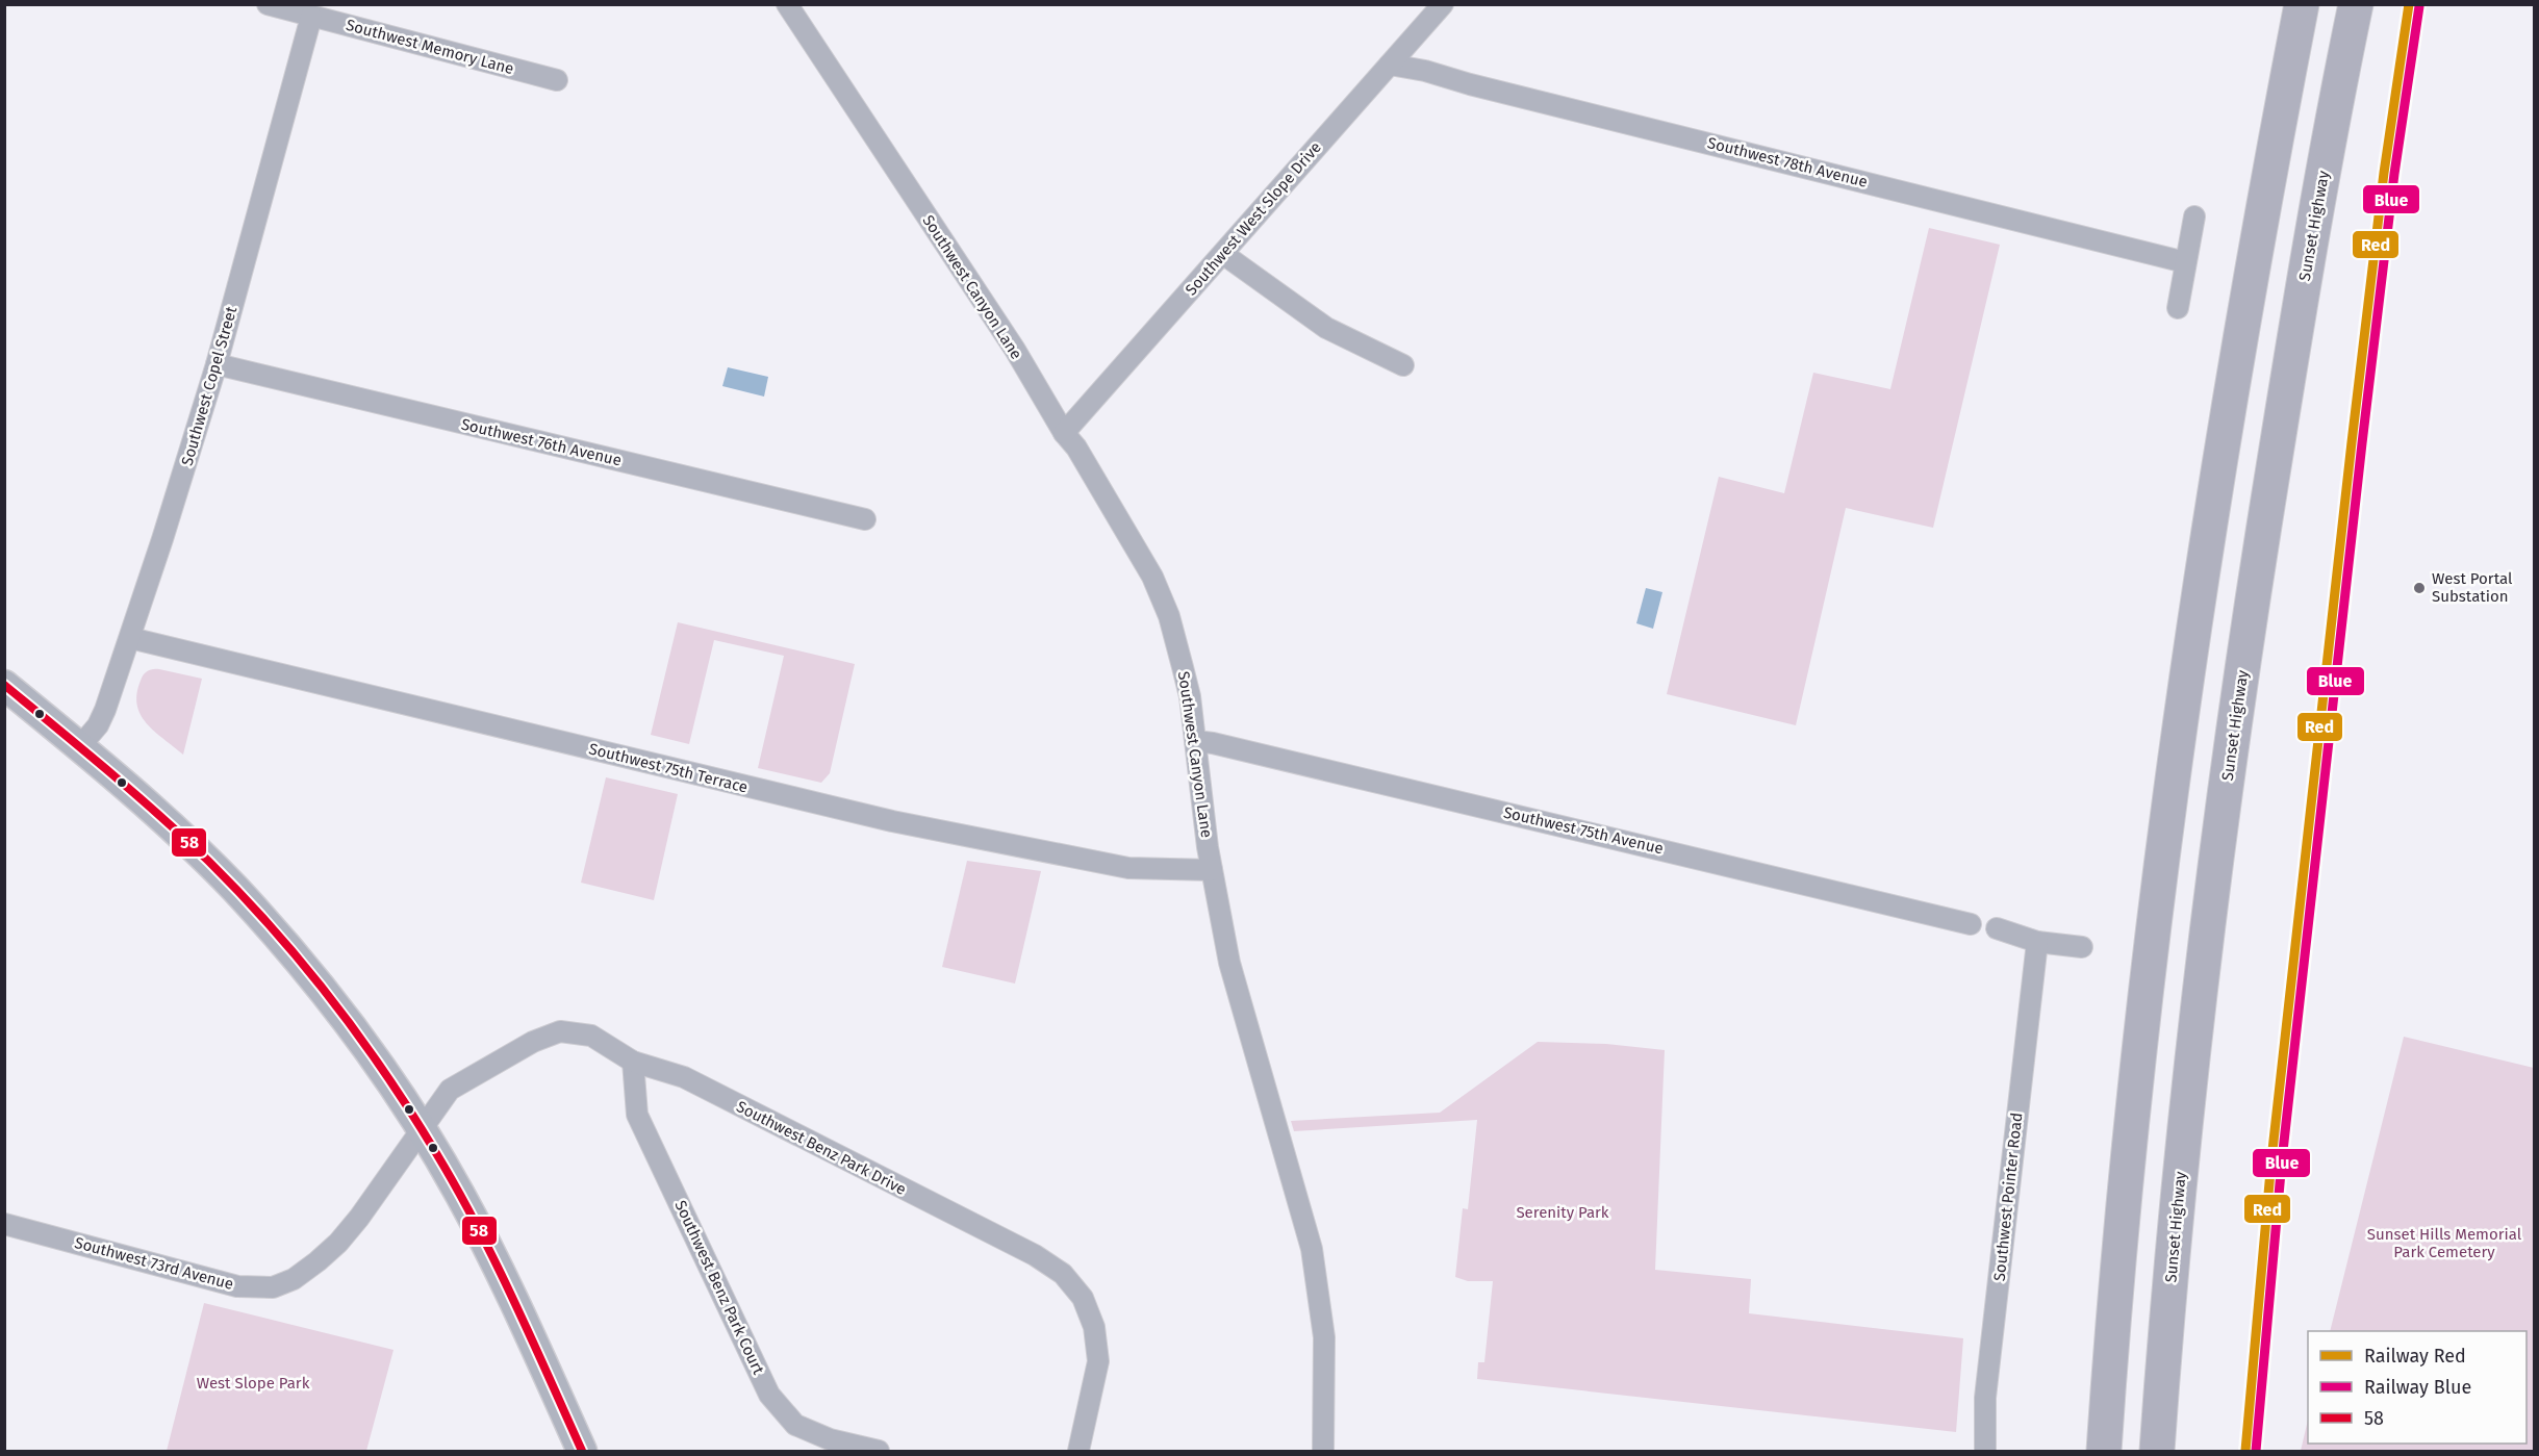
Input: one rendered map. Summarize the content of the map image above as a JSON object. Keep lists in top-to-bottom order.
{
  "streets": {
    "highway": ["Sunset Highway"],
    "street": [
      "Southwest Memory Lane",
      "Southwest 78th Avenue",
      "Southwest West Slope Drive",
      "Southwest Canyon Lane",
      "Southwest Copel Street",
      "Southwest 76th Avenue",
      "Southwest 75th Terrace",
      "Southwest 75th Avenue",
      "Southwest Benz Park Drive",
      "Southwest Pointer Road",
      "Southwest 73rd Avenue",
      "Southwest Benz Park Court"
    ]
  },
  "crossings": [
    ["Southwest Memory Lane", "Southwest Copel Street"],
    ["Southwest 78th Avenue", "Southwest West Slope Drive"],
    ["Southwest West Slope Drive", "Southwest Canyon Lane"],
    ["Southwest Canyon Lane", "Southwest 75th Terrace"],
    ["Southwest Canyon Lane", "Southwest 75th Avenue"],
    ["Southwest Copel Street", "Southwest 76th Avenue"],
    ["Southwest Copel Street", "Southwest 75th Terrace"],
    ["Southwest Benz Park Drive", "Southwest 73rd Avenue"],
    ["Southwest Benz Park Drive", "Southwest Benz Park Court"]
  ],
  "parks": ["Serenity Park", "Sunset Hills Memorial Park Cemetery", "West Slope Park"],
  "places": ["West Portal Substation"],
  "lines": ["rail line Red", "rail line Blue", "transit line 58"],
  "legend": ["Railway Red", "Railway Blue", "58"]
}
